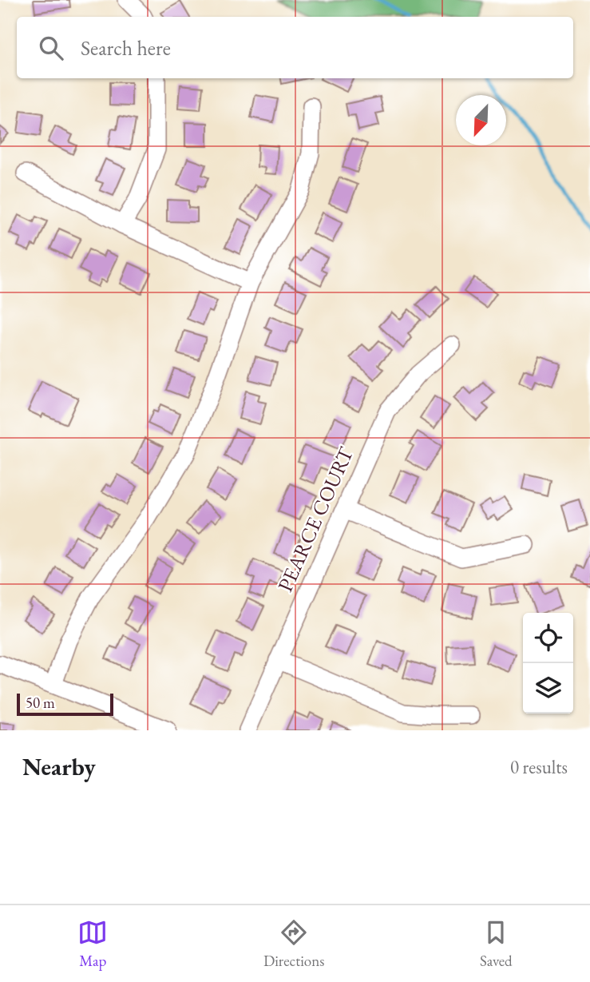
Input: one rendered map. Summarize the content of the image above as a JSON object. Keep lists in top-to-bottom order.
{
  "streets": {
    "street": ["PEARCE COURT"]
  },
  "scale_bar": "50 m",
  "north": "bottom left",
  "page": {
    "search": "Search here",
    "scale": "50 m",
    "heading": ["Nearby", "0 results"],
    "nav": ["Map", "Directions", "Saved"]
  }
}
